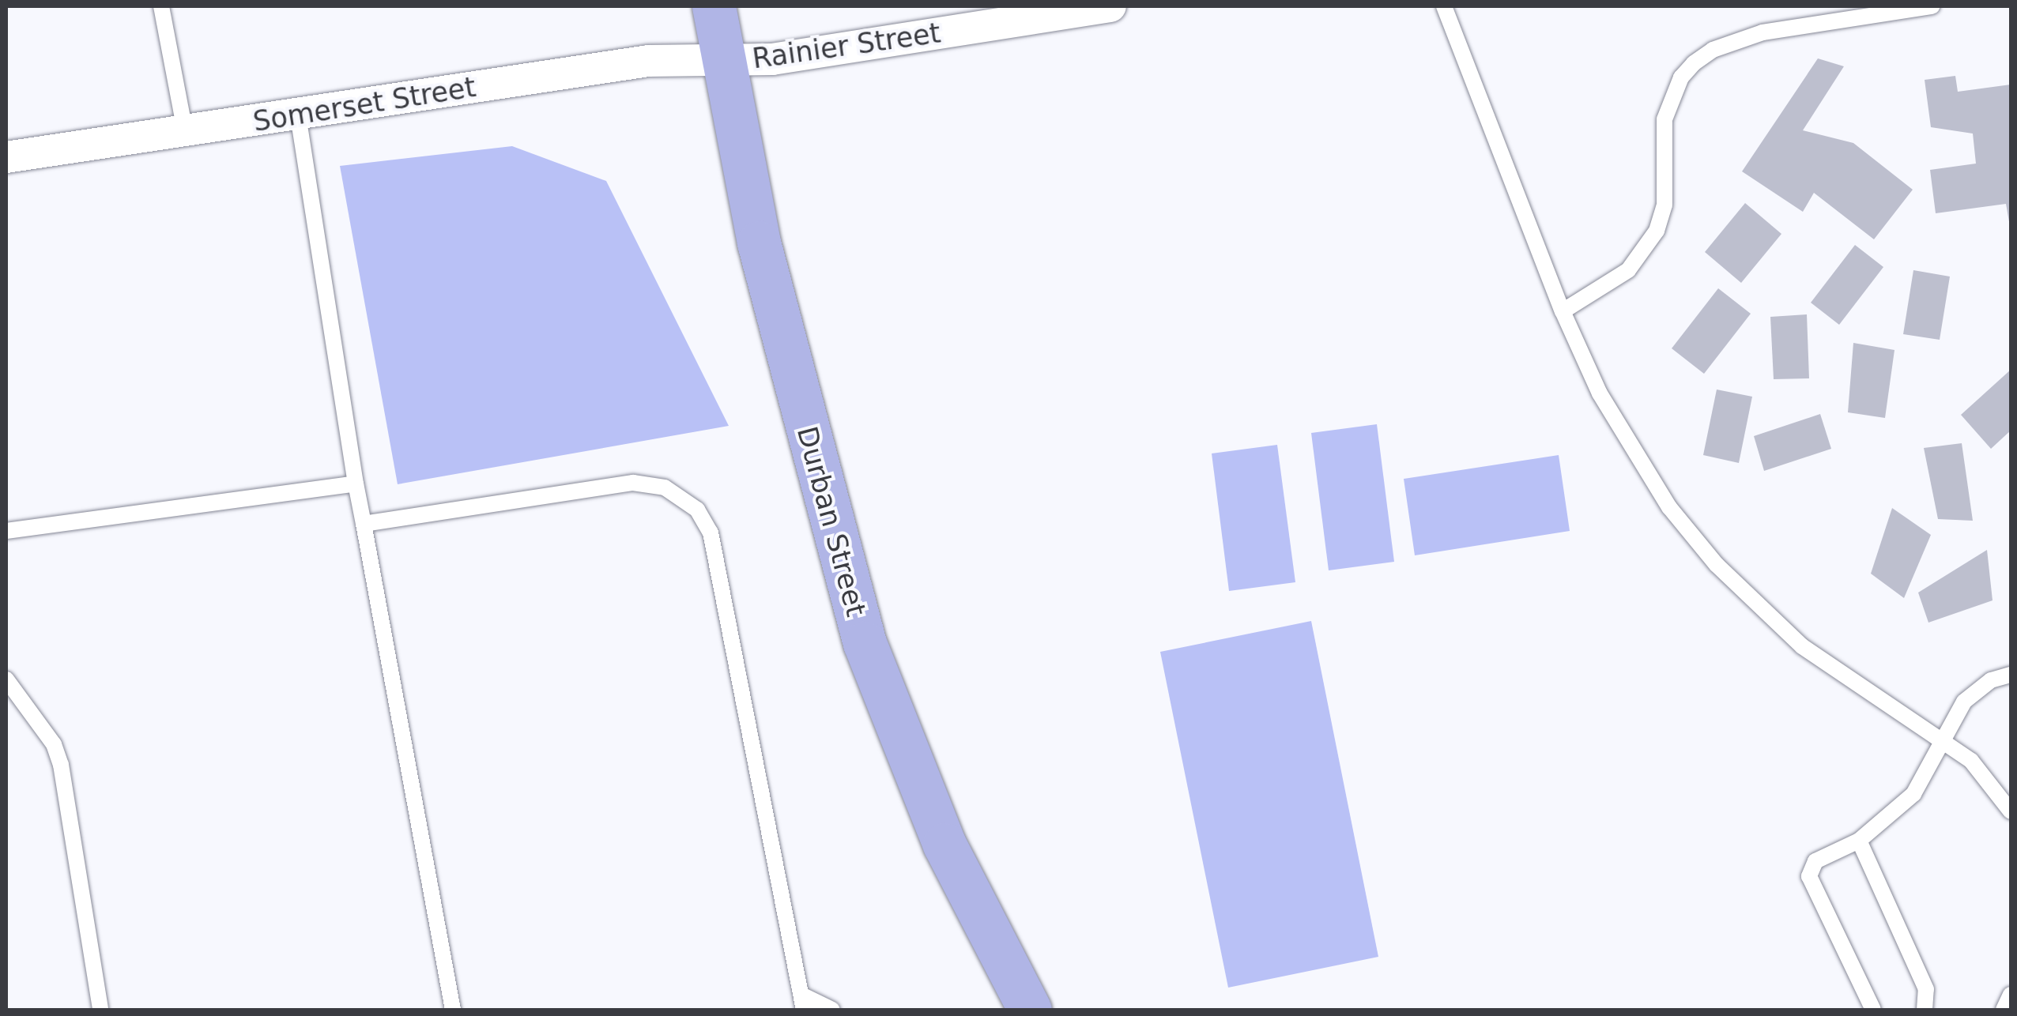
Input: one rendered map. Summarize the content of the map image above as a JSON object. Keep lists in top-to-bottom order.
{
  "streets": {
    "main road": ["Durban Street"],
    "street": ["Rainier Street", "Somerset Street"]
  },
  "crossings": [
    ["Rainier Street", "Somerset Street"],
    ["Rainier Street", "Durban Street"],
    ["Somerset Street", "Durban Street"]
  ]
}
